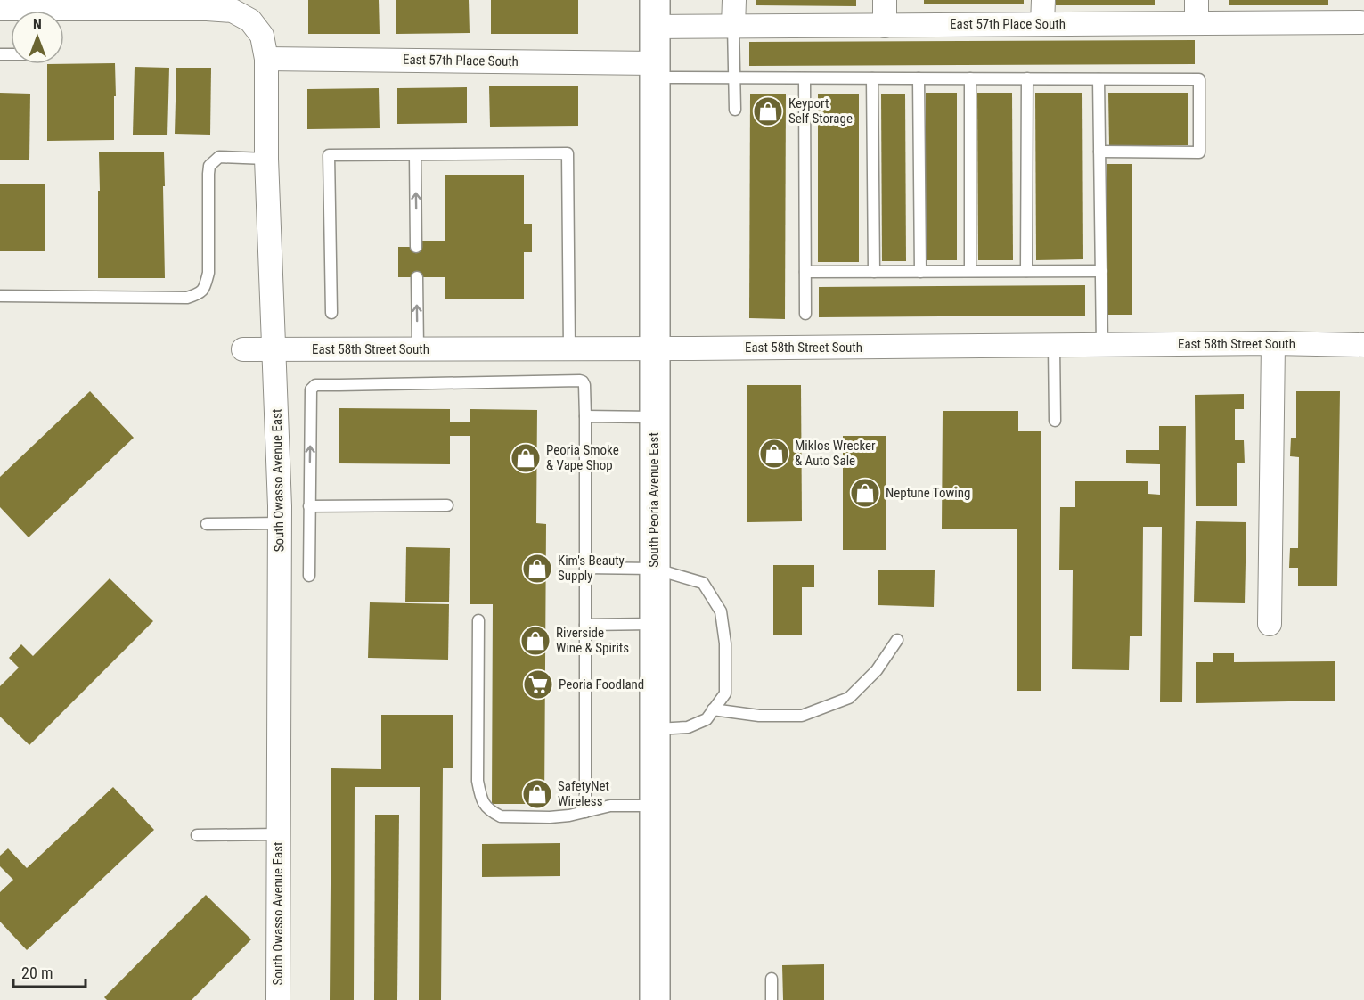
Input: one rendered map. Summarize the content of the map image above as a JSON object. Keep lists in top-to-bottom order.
{
  "streets": {
    "main road": ["South Peoria Avenue East"],
    "street": ["East 57th Place South", "East 58th Street South", "South Owasso Avenue East"]
  },
  "crossings": [
    ["East 57th Place South", "South Owasso Avenue East"],
    ["East 57th Place South", "South Peoria Avenue East"],
    ["East 58th Street South", "South Owasso Avenue East"],
    ["East 58th Street South", "South Peoria Avenue East"]
  ],
  "places": {
    "shop": [
      "Keyport Self Storage",
      "Miklos Wrecker & Auto Sale",
      "Peoria Smoke & Vape Shop",
      "Neptune Towing",
      "Kim's Beauty Supply",
      "Riverside Wine & Spirits",
      "SafetyNet Wireless"
    ],
    "supermarket": ["Peoria Foodland"]
  },
  "scale_bar": "20 m",
  "north": "top"
}
